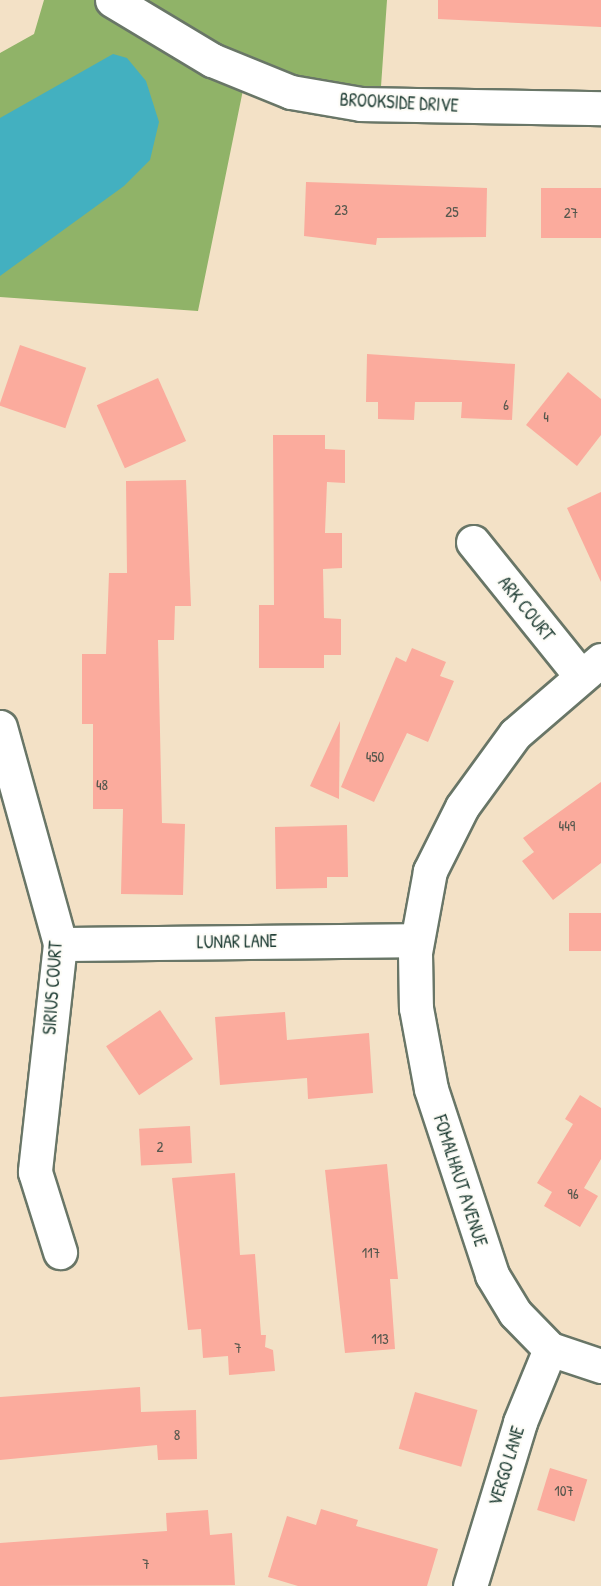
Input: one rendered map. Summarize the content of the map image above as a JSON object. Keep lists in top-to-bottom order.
{
  "streets": {
    "street": [
      "BROOKSIDE DRIVE",
      "ARK COURT",
      "LUNAR LANE",
      "SIRIUS COURT",
      "FOMALHAUT AVENUE",
      "VERGO LANE"
    ]
  },
  "crossings": [
    ["ARK COURT", "FOMALHAUT AVENUE"],
    ["LUNAR LANE", "SIRIUS COURT"],
    ["LUNAR LANE", "FOMALHAUT AVENUE"],
    ["FOMALHAUT AVENUE", "VERGO LANE"]
  ],
  "house_numbers": [
    "23",
    "25",
    "27",
    "6",
    "4",
    "450",
    "48",
    "449",
    "2",
    "96",
    "117",
    "113",
    "7",
    "8",
    "107",
    "7"
  ]
}
